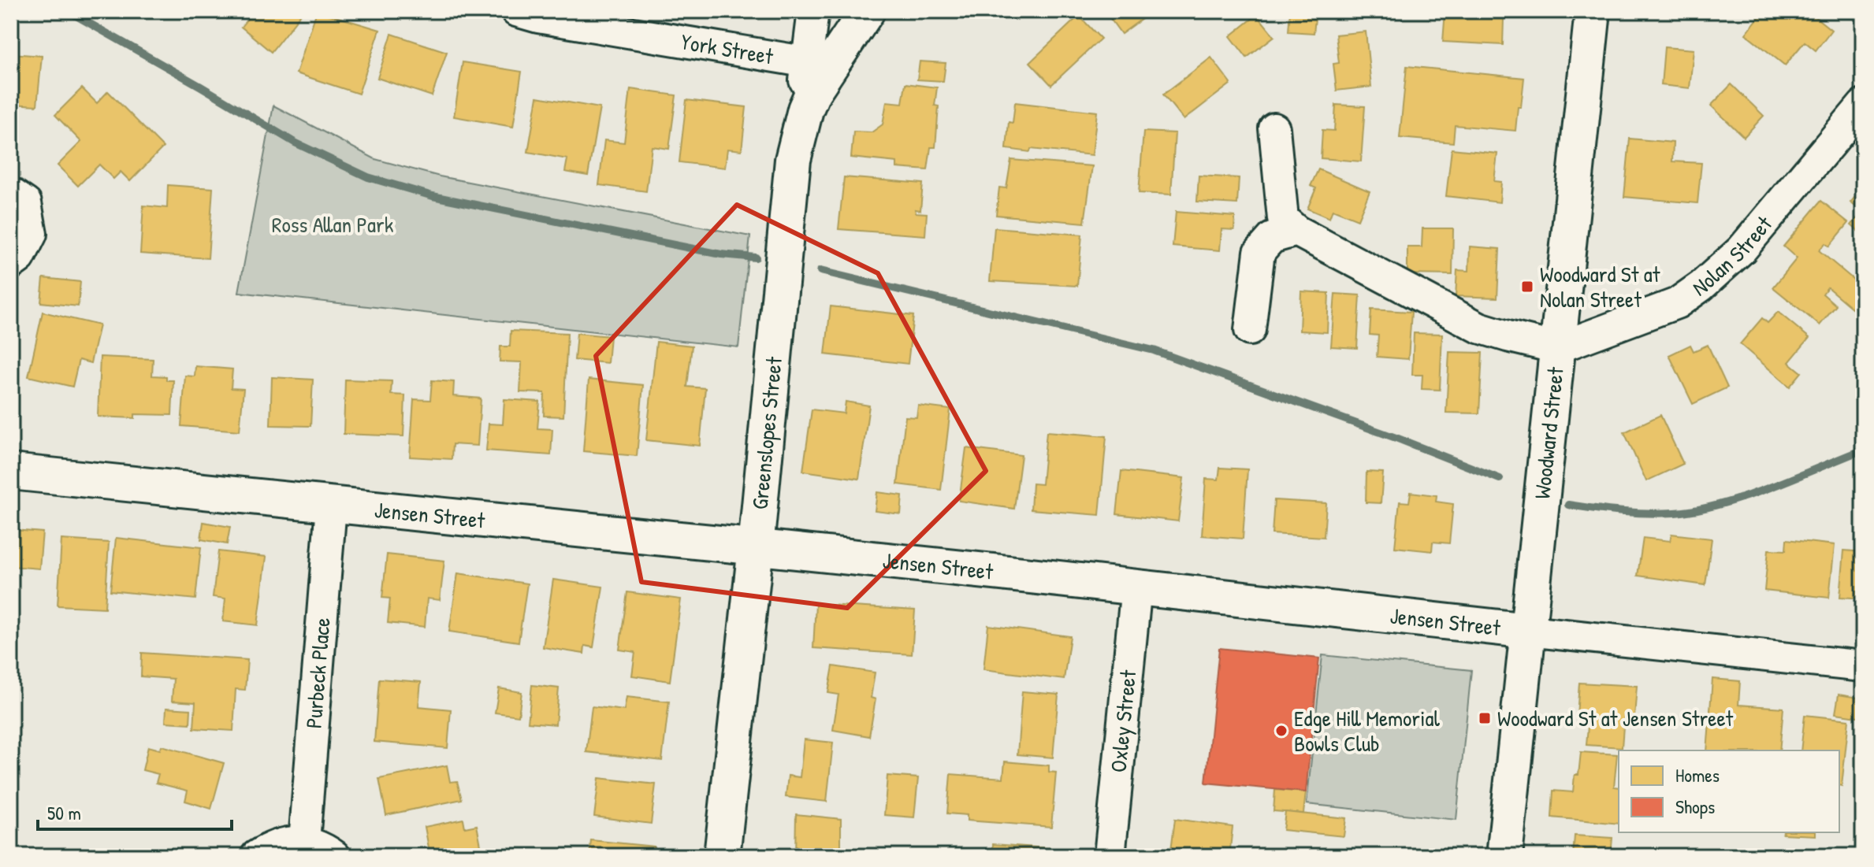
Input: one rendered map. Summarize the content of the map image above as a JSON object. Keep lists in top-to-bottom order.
{
  "streets": {
    "street": [
      "York Street",
      "Nolan Street",
      "Greenslopes Street",
      "Woodward Street",
      "Jensen Street",
      "Purbeck Place",
      "Oxley Street"
    ]
  },
  "crossings": [
    ["York Street", "Greenslopes Street"],
    ["Nolan Street", "Woodward Street"],
    ["Greenslopes Street", "Jensen Street"],
    ["Woodward Street", "Jensen Street"],
    ["Jensen Street", "Purbeck Place"],
    ["Jensen Street", "Oxley Street"]
  ],
  "parks": ["Ross Allan Park"],
  "places": {
    "transit": ["Woodward St at Nolan Street", "Woodward St at Jensen Street"],
    "other": ["Edge Hill Memorial Bowls Club"]
  },
  "legend": ["Homes", "Shops"],
  "scale_bar": "50 m"
}
